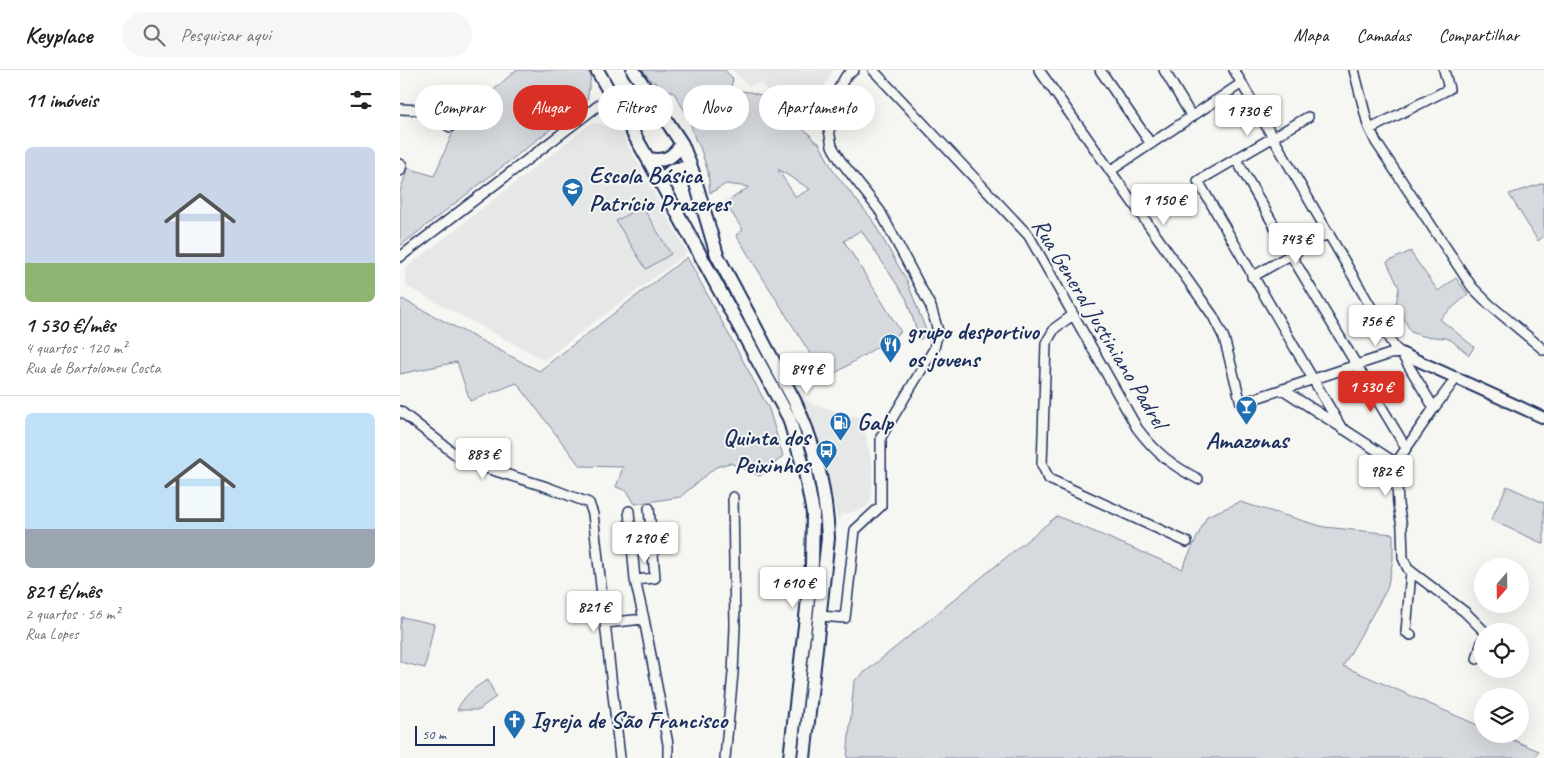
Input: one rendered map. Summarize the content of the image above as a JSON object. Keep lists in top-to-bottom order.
{
  "streets": {
    "street": ["Rua General Justiniano Padrel"]
  },
  "places": {
    "school or university": ["Escola Básica Patrício Prazeres"],
    "restaurant": ["grupo desportivo os jovens"],
    "bar": ["Amazonas"],
    "fuel station": ["Galp"],
    "bus stop": ["Quinta dos Peixinhos"],
    "church": ["Igreja de São Francisco"]
  },
  "scale_bar": "50 m",
  "north": "bottom",
  "page": {
    "header": "Keyplace",
    "search": "Pesquisar aqui",
    "nav": ["Mapa", "Camadas", "Compartilhar"],
    "heading": "11 imóveis",
    "chip": [
      "Comprar",
      "Alugar",
      "Filtros",
      "Novo",
      "Apartamento"
    ],
    "price": [
      "1 730 €",
      "1 150 €",
      "743 €",
      "756 €",
      "849 €",
      "1 530 €",
      "883 €",
      "982 €",
      "1 290 €",
      "1 610 €",
      "821 €"
    ],
    "list": [
      {
        "name": "1 530 €/mês",
        "note": "4 quartos · 120 m² · Rua de Bartolomeu Costa"
      },
      {
        "name": "821 €/mês",
        "note": "2 quartos · 56 m² · Rua Lopes"
      }
    ],
    "scale": "50 m"
  }
}
